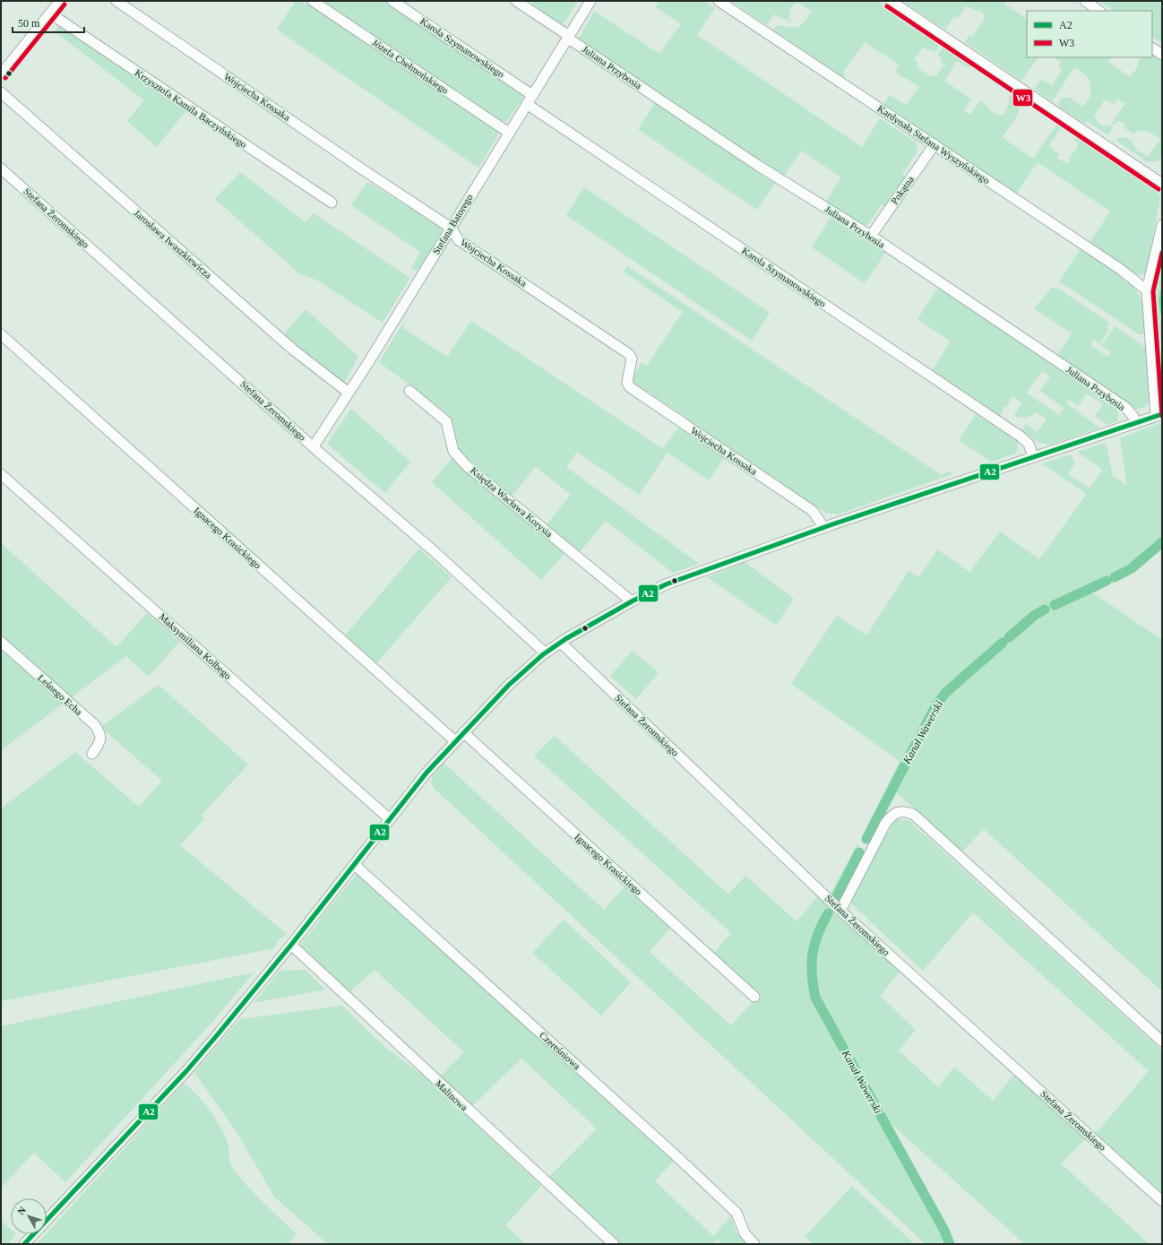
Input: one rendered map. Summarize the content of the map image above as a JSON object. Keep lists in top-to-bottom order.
{
  "streets": {
    "street": [
      "Karola Szymanowskiego",
      "Józefa Chełmońskiego",
      "Juliana Przybosia",
      "Wojciecha Kossaka",
      "Krzysztofa Kamila Baczyńskiego",
      "Kardynała Stefana Wyszyńskiego",
      "Pokątna",
      "Stefana Żeromskiego",
      "Stefana Batorego",
      "Jarosława Iwaszkiewicza",
      "Księdza Wacława Korysia",
      "Ignacego Krasickiego",
      "Maksymiliana Kolbego",
      "Leśnego Echa",
      "Czereśniowa",
      "Malinowa"
    ]
  },
  "crossings": [
    ["Karola Szymanowskiego", "Stefana Batorego"],
    ["Józefa Chełmońskiego", "Stefana Batorego"],
    ["Juliana Przybosia", "Pokątna"],
    ["Juliana Przybosia", "Stefana Batorego"],
    ["Wojciecha Kossaka", "Stefana Batorego"],
    ["Kardynała Stefana Wyszyńskiego", "Pokątna"],
    ["Stefana Żeromskiego", "Stefana Batorego"],
    ["Stefana Batorego", "Jarosława Iwaszkiewicza"]
  ],
  "water": ["Kanał Wawerski"],
  "lines": ["transit line W3", "transit line A2"],
  "legend": ["A2", "W3"],
  "scale_bar": "50 m",
  "north": "top left"
}
